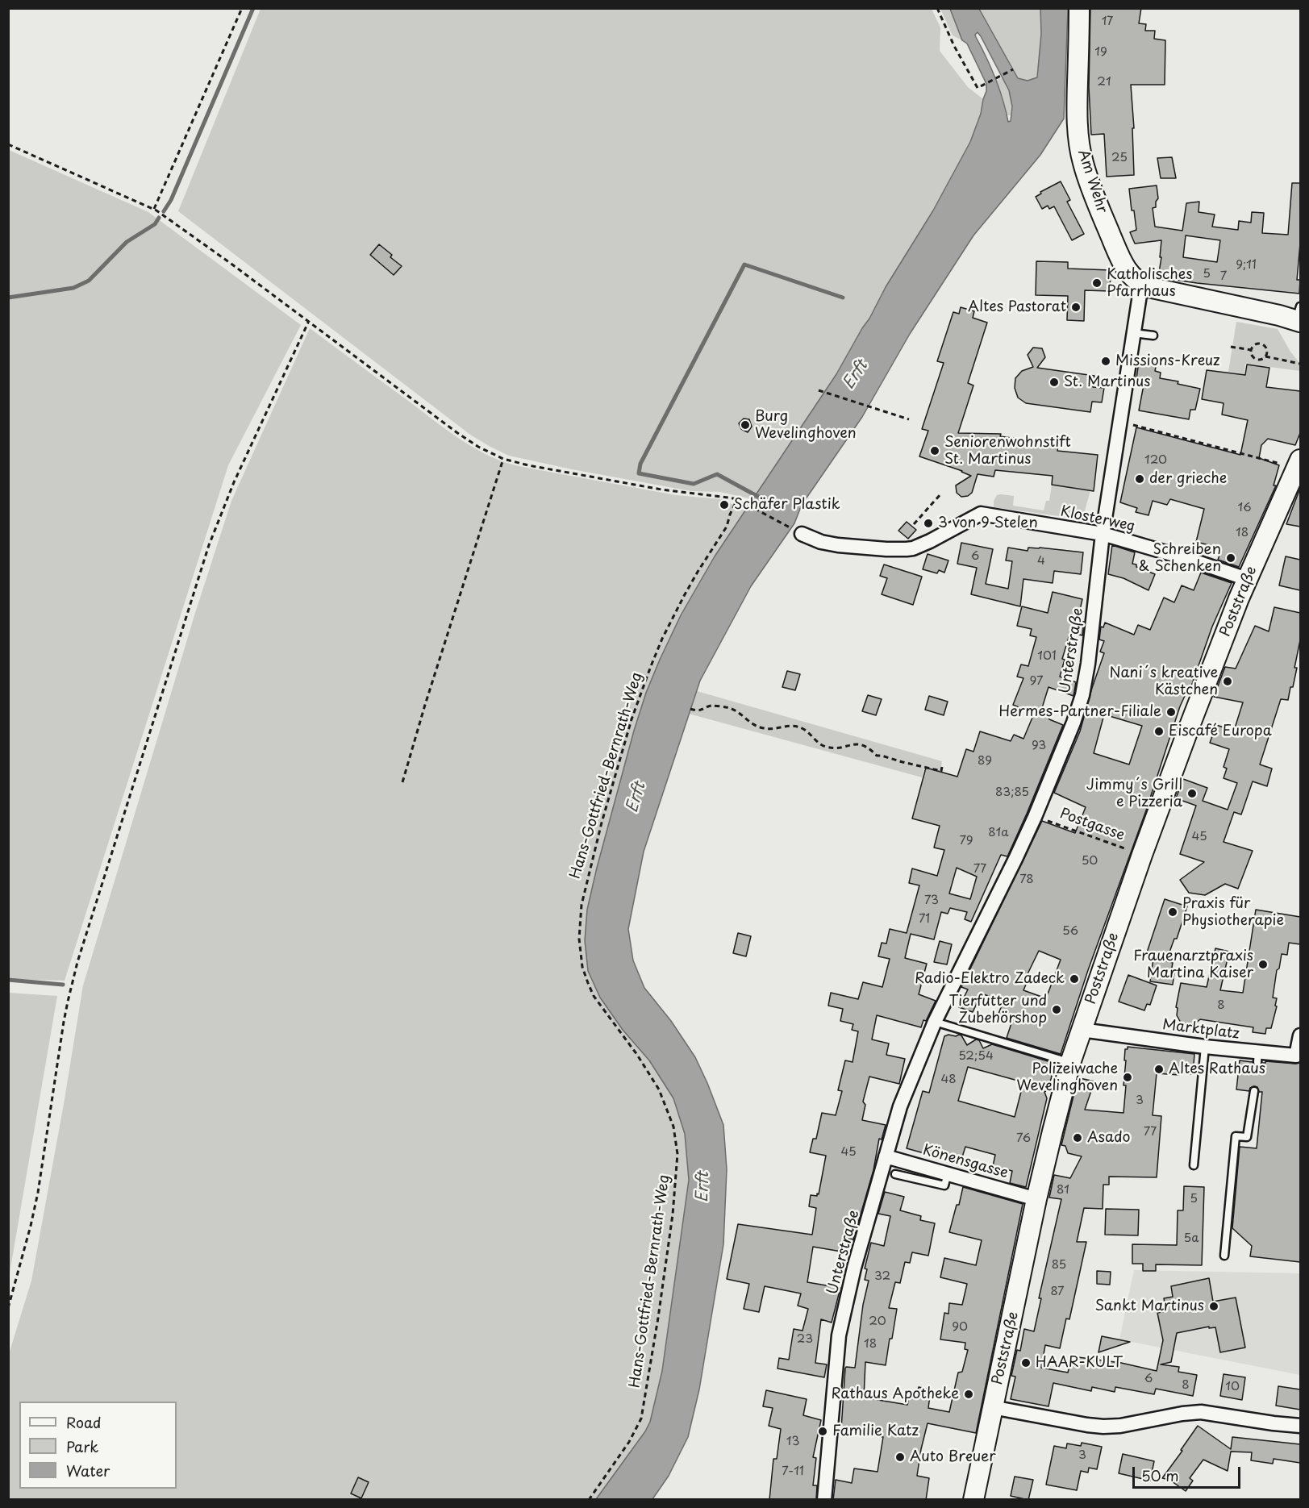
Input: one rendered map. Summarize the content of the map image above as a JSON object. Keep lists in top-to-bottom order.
{
  "streets": {
    "street": [
      "Am Wehr",
      "Klosterweg",
      "Poststraße",
      "Unterstraße",
      "Marktplatz",
      "Könensgasse"
    ],
    "path": ["Hans-Gottfried-Bernrath-Weg", "Postgasse"]
  },
  "crossings": [
    ["Am Wehr", "Unterstraße"],
    ["Klosterweg", "Poststraße"],
    ["Klosterweg", "Unterstraße"],
    ["Poststraße", "Postgasse"],
    ["Poststraße", "Marktplatz"],
    ["Poststraße", "Könensgasse"],
    ["Unterstraße", "Postgasse"],
    ["Unterstraße", "Könensgasse"]
  ],
  "water": ["Erft"],
  "places": [
    "Katholisches Pfarrhaus",
    "Altes Pastorat",
    "Missions-Kreuz",
    "St. Martinus",
    "Burg Wevelinghoven",
    "Seniorenwohnstift St. Martinus",
    "der grieche",
    "Schäfer Plastik",
    "3 von 9 Stelen",
    "Schreiben & Schenken",
    "Nani´s kreative Kästchen",
    "Hermes-Partner-Filiale",
    "Eiscafé Europa",
    "Jimmy´s Grill e Pizzeria",
    "Praxis für Physiotherapie",
    "Frauenarztpraxis Martina Kaiser",
    "Radio-Elektro Zadeck",
    "Tierfutter und Zubehörshop",
    "Altes Rathaus",
    "Polizeiwache Wevelinghoven",
    "Asado",
    "Sankt Martinus",
    "HAAR-KULT",
    "Rathaus Apotheke",
    "Familie Katz",
    "Auto Breuer"
  ],
  "house_numbers": [
    "17",
    "19",
    "21",
    "25",
    "9;11",
    "5",
    "7",
    "120",
    "16",
    "18",
    "6",
    "4",
    "101",
    "97",
    "93",
    "89",
    "83;85",
    "81a",
    "45",
    "79",
    "50",
    "77",
    "78",
    "73",
    "71",
    "56",
    "8",
    "52;54",
    "48",
    "3",
    "77",
    "76",
    "45",
    "81",
    "5",
    "5a",
    "85",
    "32",
    "87",
    "20",
    "90",
    "23",
    "18",
    "6",
    "8",
    "10",
    "13",
    "3",
    "7-11"
  ],
  "legend": ["Road", "Park", "Water"],
  "scale_bar": "50 m"
}
